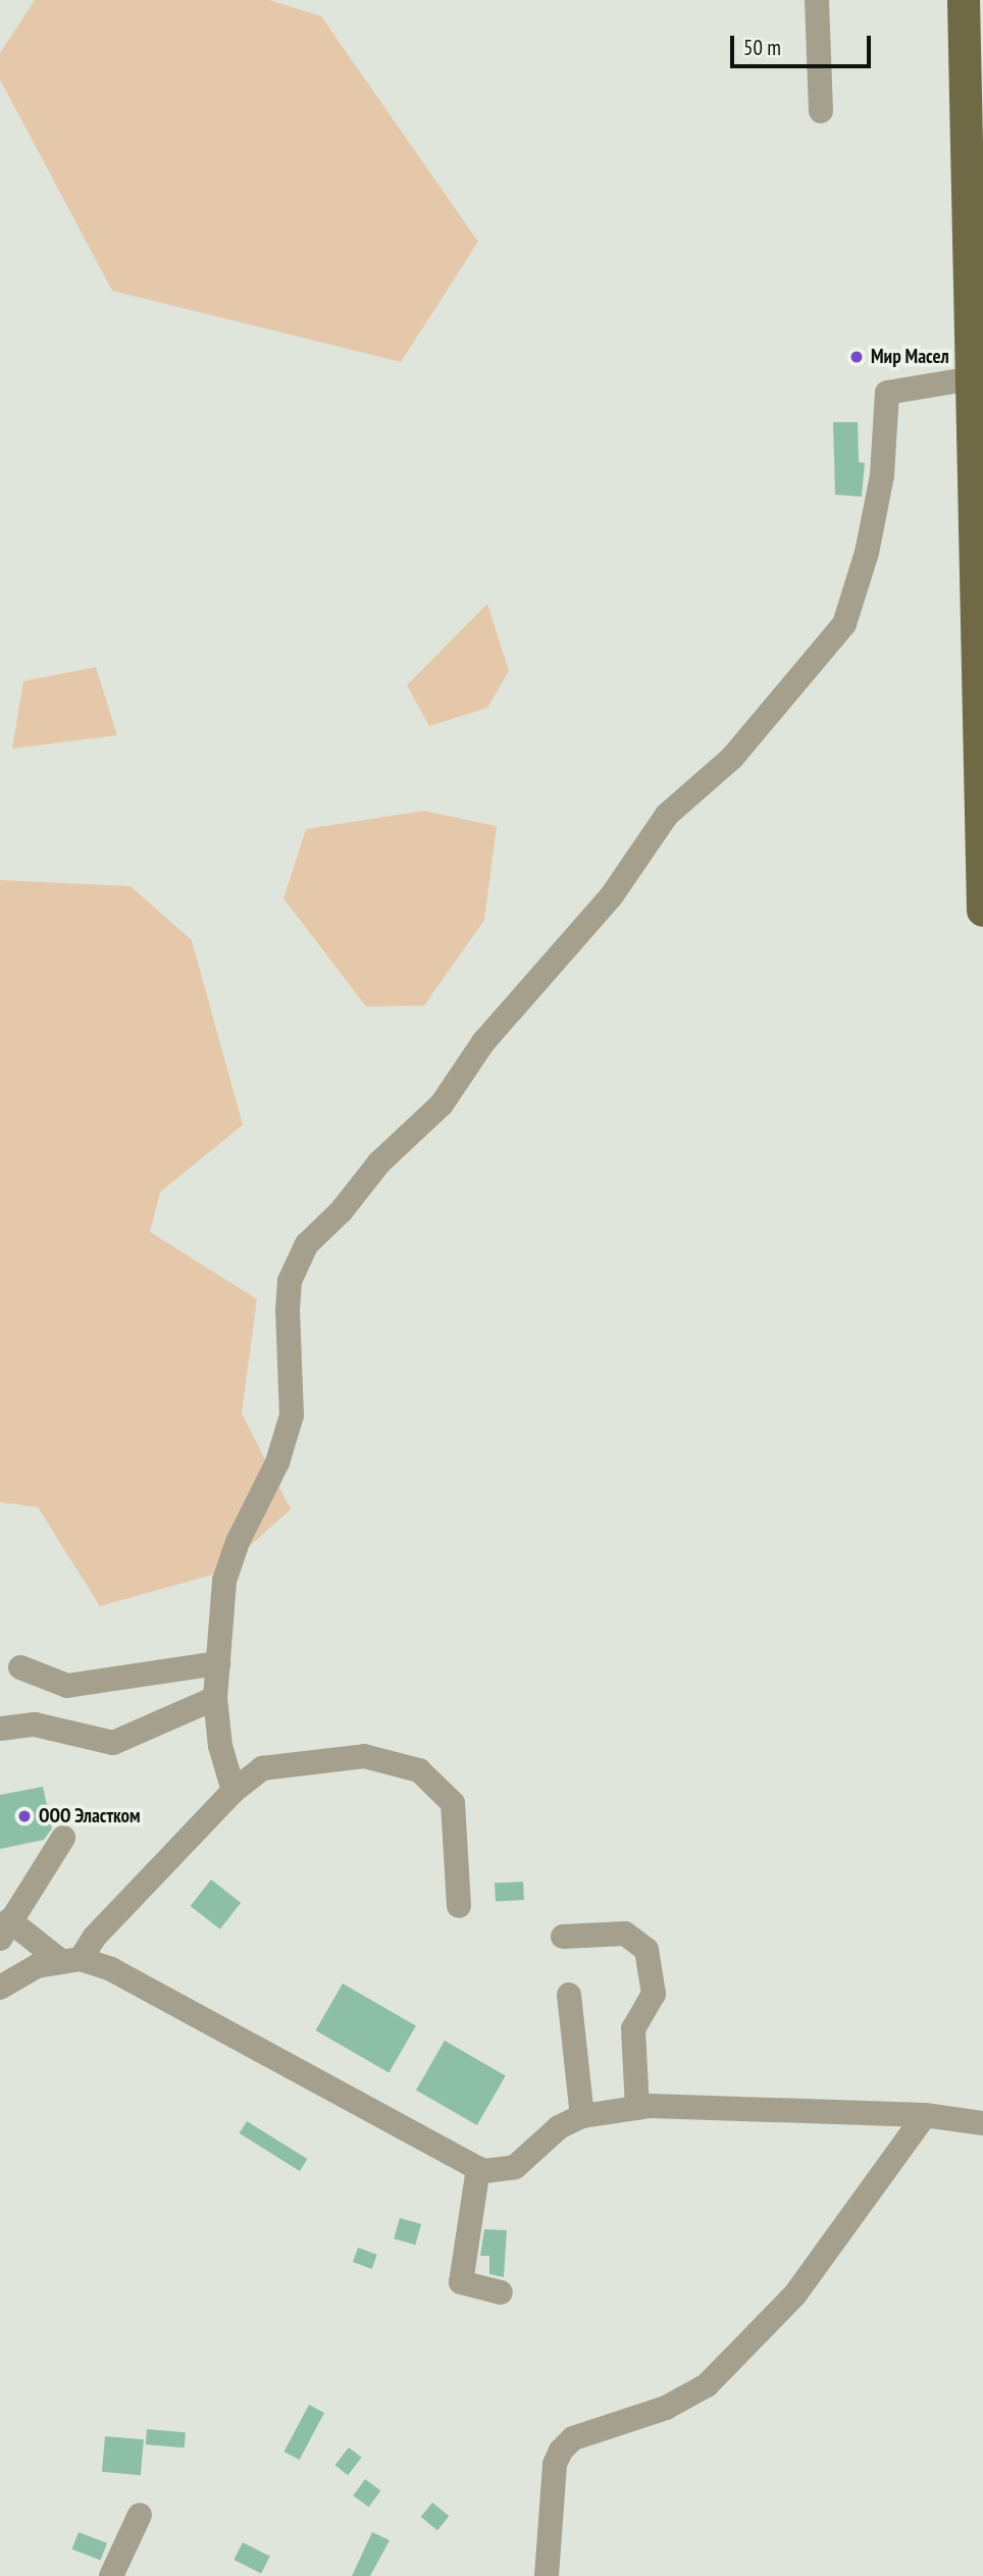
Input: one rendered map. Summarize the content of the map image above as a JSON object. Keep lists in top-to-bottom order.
{
  "places": ["Мир Масел", "ООО Эластком"],
  "scale_bar": "50 m"
}
